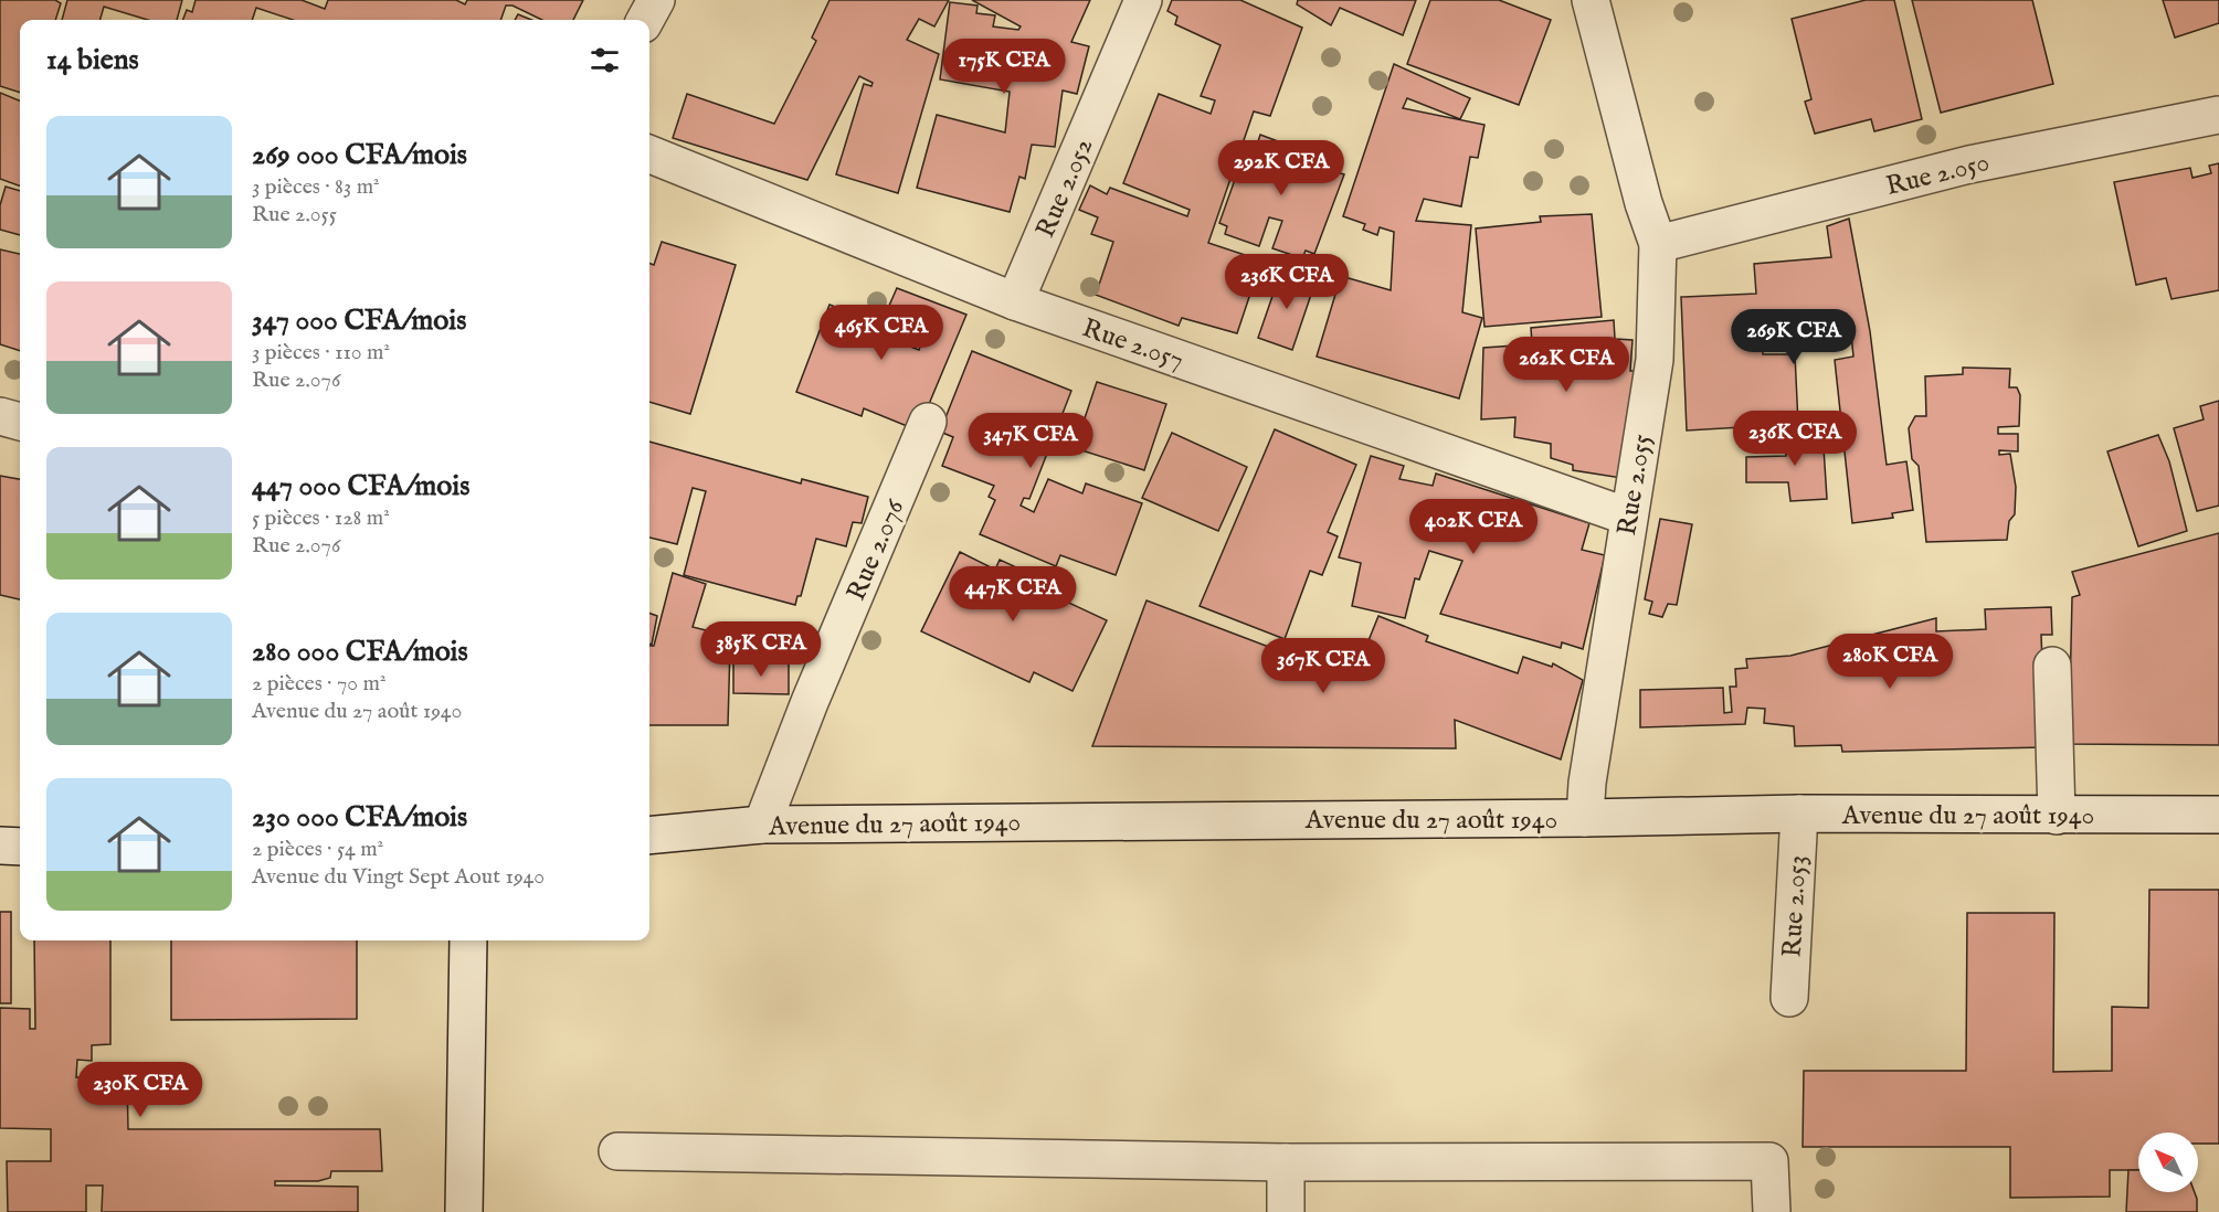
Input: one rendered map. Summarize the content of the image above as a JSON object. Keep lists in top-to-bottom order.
{
  "streets": {
    "street": [
      "Rue 2.050",
      "Rue 2.052",
      "Rue 2.057",
      "Rue 2.055",
      "Rue 2.076",
      "Avenue du 27 août 1940",
      "Rue 2.053"
    ]
  },
  "crossings": [
    ["Rue 2.050", "Rue 2.055"],
    ["Rue 2.052", "Rue 2.057"],
    ["Rue 2.057", "Rue 2.055"],
    ["Rue 2.055", "Avenue du 27 août 1940"],
    ["Rue 2.076", "Avenue du 27 août 1940"],
    ["Avenue du 27 août 1940", "Rue 2.053"]
  ],
  "north": "top left",
  "page": {
    "heading": "14 biens",
    "price": [
      "175K CFA",
      "292K CFA",
      "236K CFA",
      "465K CFA",
      "269K CFA",
      "262K CFA",
      "236K CFA",
      "347K CFA",
      "402K CFA",
      "447K CFA",
      "385K CFA",
      "280K CFA",
      "367K CFA",
      "230K CFA"
    ],
    "list": [
      {
        "name": "269 000 CFA/mois",
        "note": "3 pièces · 83 m² · Rue 2.055"
      },
      {
        "name": "347 000 CFA/mois",
        "note": "3 pièces · 110 m² · Rue 2.076"
      },
      {
        "name": "447 000 CFA/mois",
        "note": "5 pièces · 128 m² · Rue 2.076"
      },
      {
        "name": "280 000 CFA/mois",
        "note": "2 pièces · 70 m² · Avenue du 27 août 1940"
      },
      {
        "name": "230 000 CFA/mois",
        "note": "2 pièces · 54 m² · Avenue du Vingt Sept Aout 1940"
      }
    ]
  }
}
